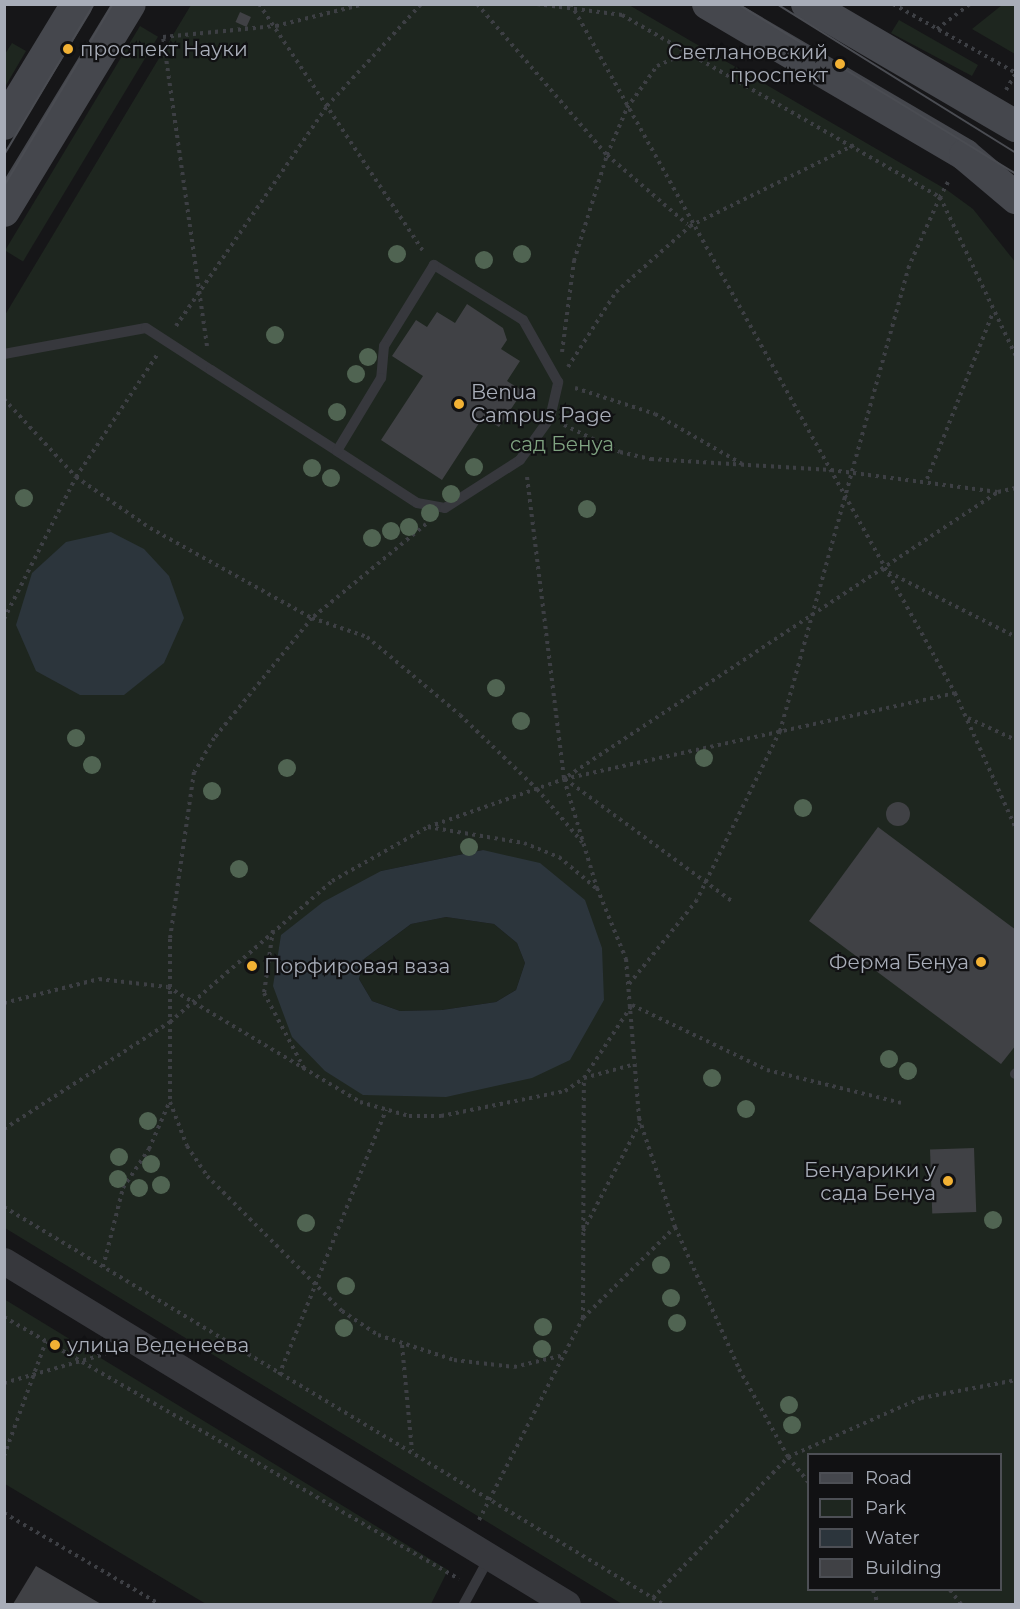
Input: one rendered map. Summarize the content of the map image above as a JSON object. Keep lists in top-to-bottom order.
{
  "parks": ["сад Бенуа"],
  "places": [
    "проспект Науки",
    "Светлановский проспект",
    "Benua Campus Page",
    "Ферма Бенуа",
    "Порфировая ваза",
    "Бенуарики у сада Бенуа",
    "улица Веденеева"
  ],
  "legend": [
    "Road",
    "Park",
    "Water",
    "Building"
  ]
}
